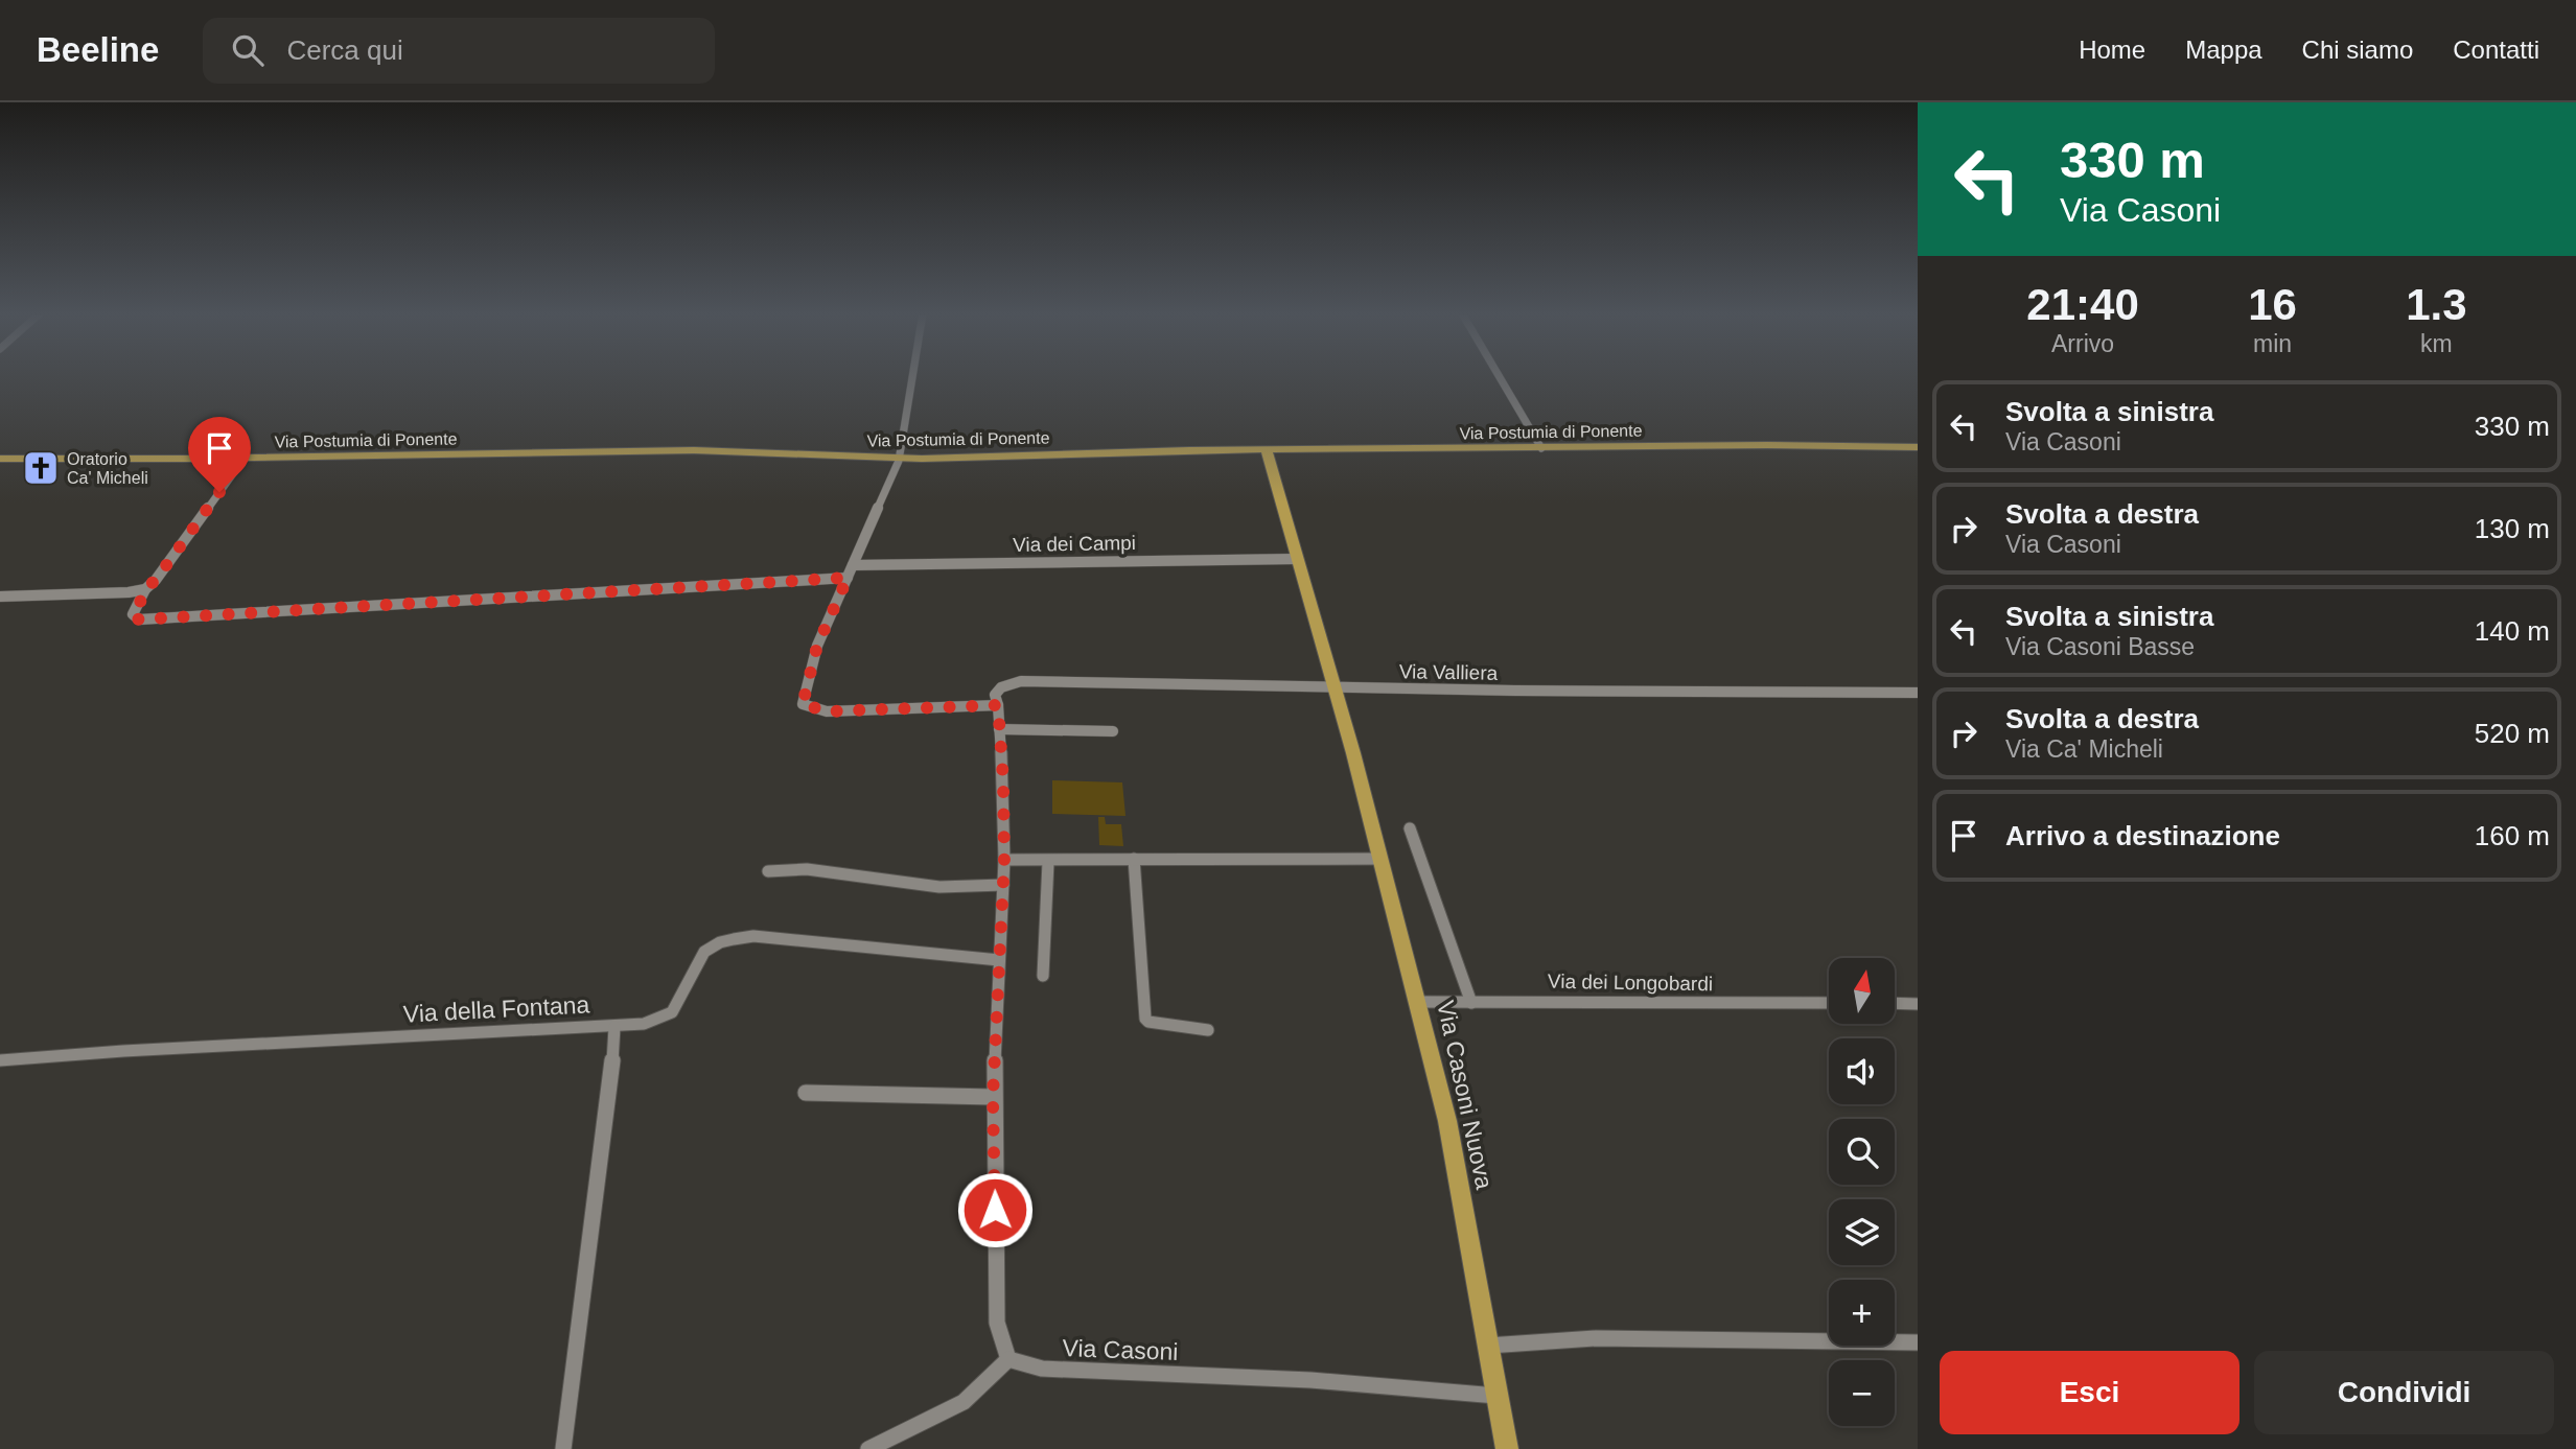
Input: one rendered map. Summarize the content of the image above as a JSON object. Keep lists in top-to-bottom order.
{
  "streets": {
    "main road": ["Via Postumia di Ponente", "Via Casoni Nuova"],
    "street": [
      "Via dei Campi",
      "Via Valliera",
      "Via dei Longobardi",
      "Via della Fontana",
      "Via Casoni"
    ]
  },
  "crossings": [
    ["Via Postumia di Ponente", "Via Casoni Nuova"],
    ["Via dei Campi", "Via Casoni Nuova"],
    ["Via Valliera", "Via Casoni Nuova"],
    ["Via dei Longobardi", "Via Casoni Nuova"],
    ["Via Casoni Nuova", "Via Casoni"]
  ],
  "places": {
    "church": ["Oratorio Ca' Micheli"]
  },
  "north": "top",
  "page": {
    "header": "Beeline",
    "search": "Cerca qui",
    "nav": [
      "Home",
      "Mappa",
      "Chi siamo",
      "Contatti"
    ],
    "turn": ["330 m", "Via Casoni"],
    "eta": [
      "21:40",
      "Arrivo",
      "16",
      "min",
      "1.3",
      "km"
    ],
    "list": [
      {
        "name": "Svolta a sinistra",
        "note": "Via Casoni",
        "value": "330 m"
      },
      {
        "name": "Svolta a destra",
        "note": "Via Casoni",
        "value": "130 m"
      },
      {
        "name": "Svolta a sinistra",
        "note": "Via Casoni Basse",
        "value": "140 m"
      },
      {
        "name": "Svolta a destra",
        "note": "Via Ca' Micheli",
        "value": "520 m"
      },
      {
        "name": "Arrivo a destinazione",
        "value": "160 m"
      }
    ],
    "map_buttons": ["+", "−"],
    "buttons": ["Esci", "Condividi"]
  }
}
